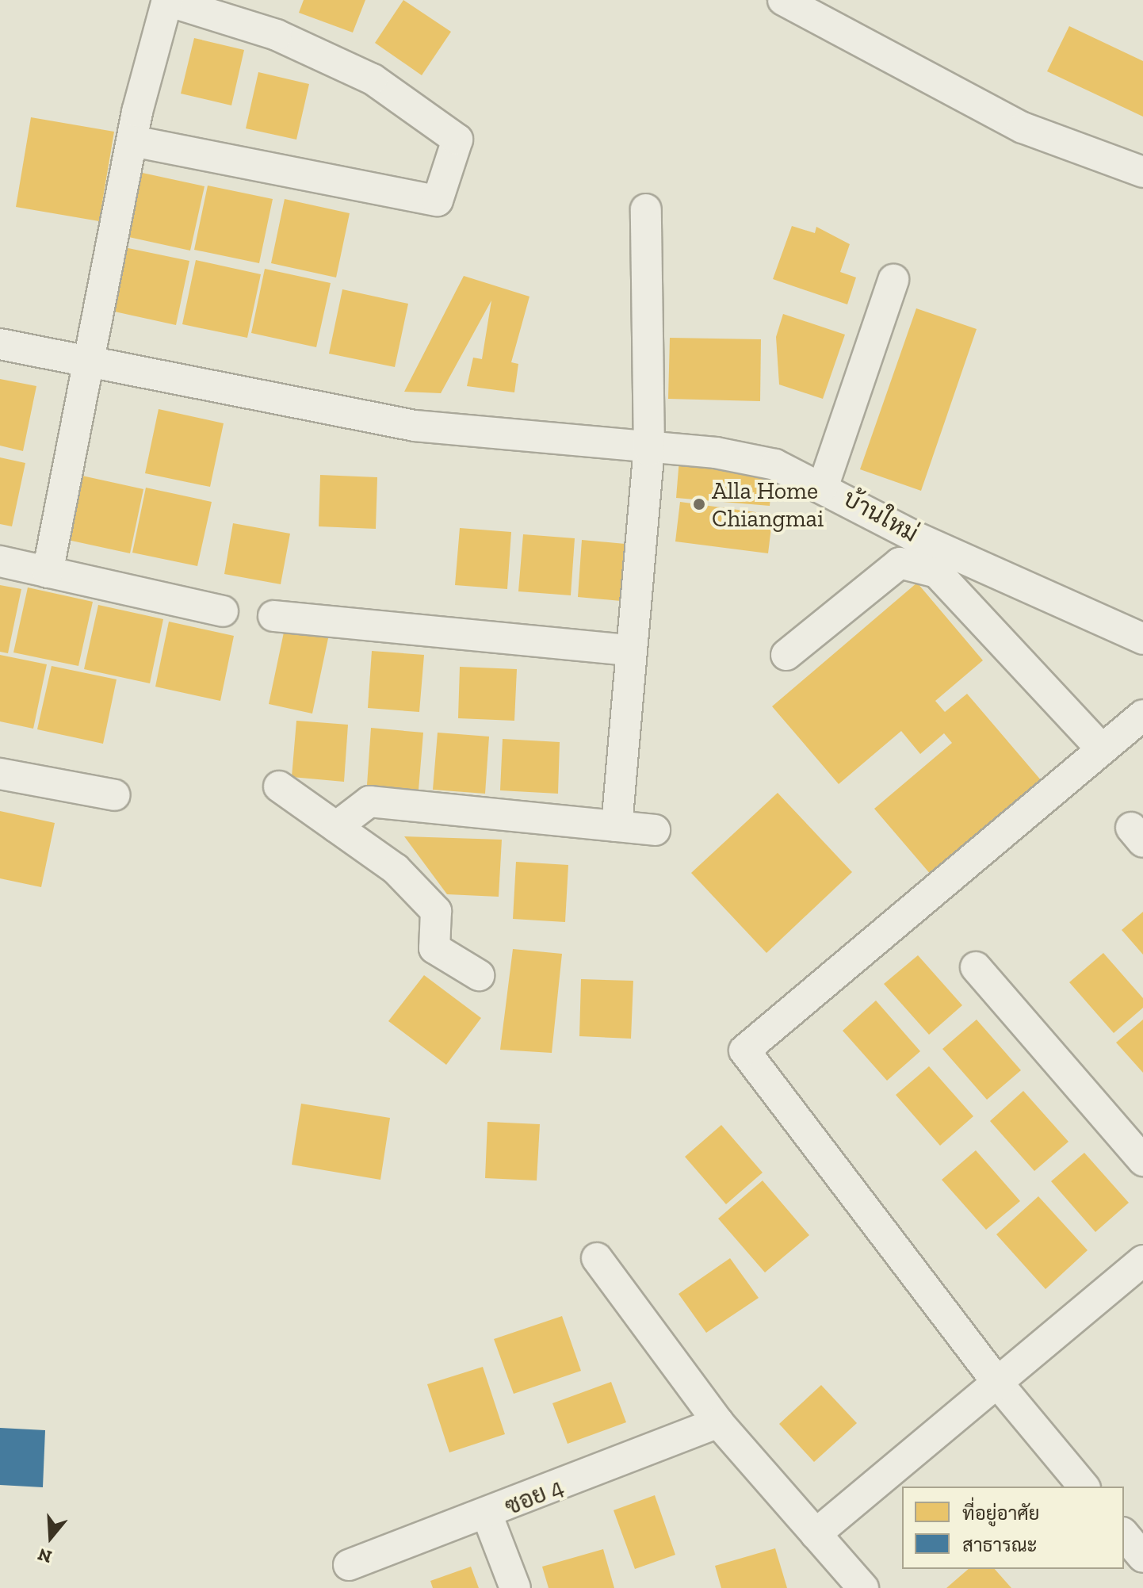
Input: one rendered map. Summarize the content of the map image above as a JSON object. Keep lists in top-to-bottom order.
{
  "streets": {
    "street": ["บ้านใหม่", "ซอย 4"]
  },
  "places": ["Alla Home Chiangmai"],
  "legend": ["ที่อยู่อาศัย", "สาธารณะ"],
  "north": "bottom"
}
